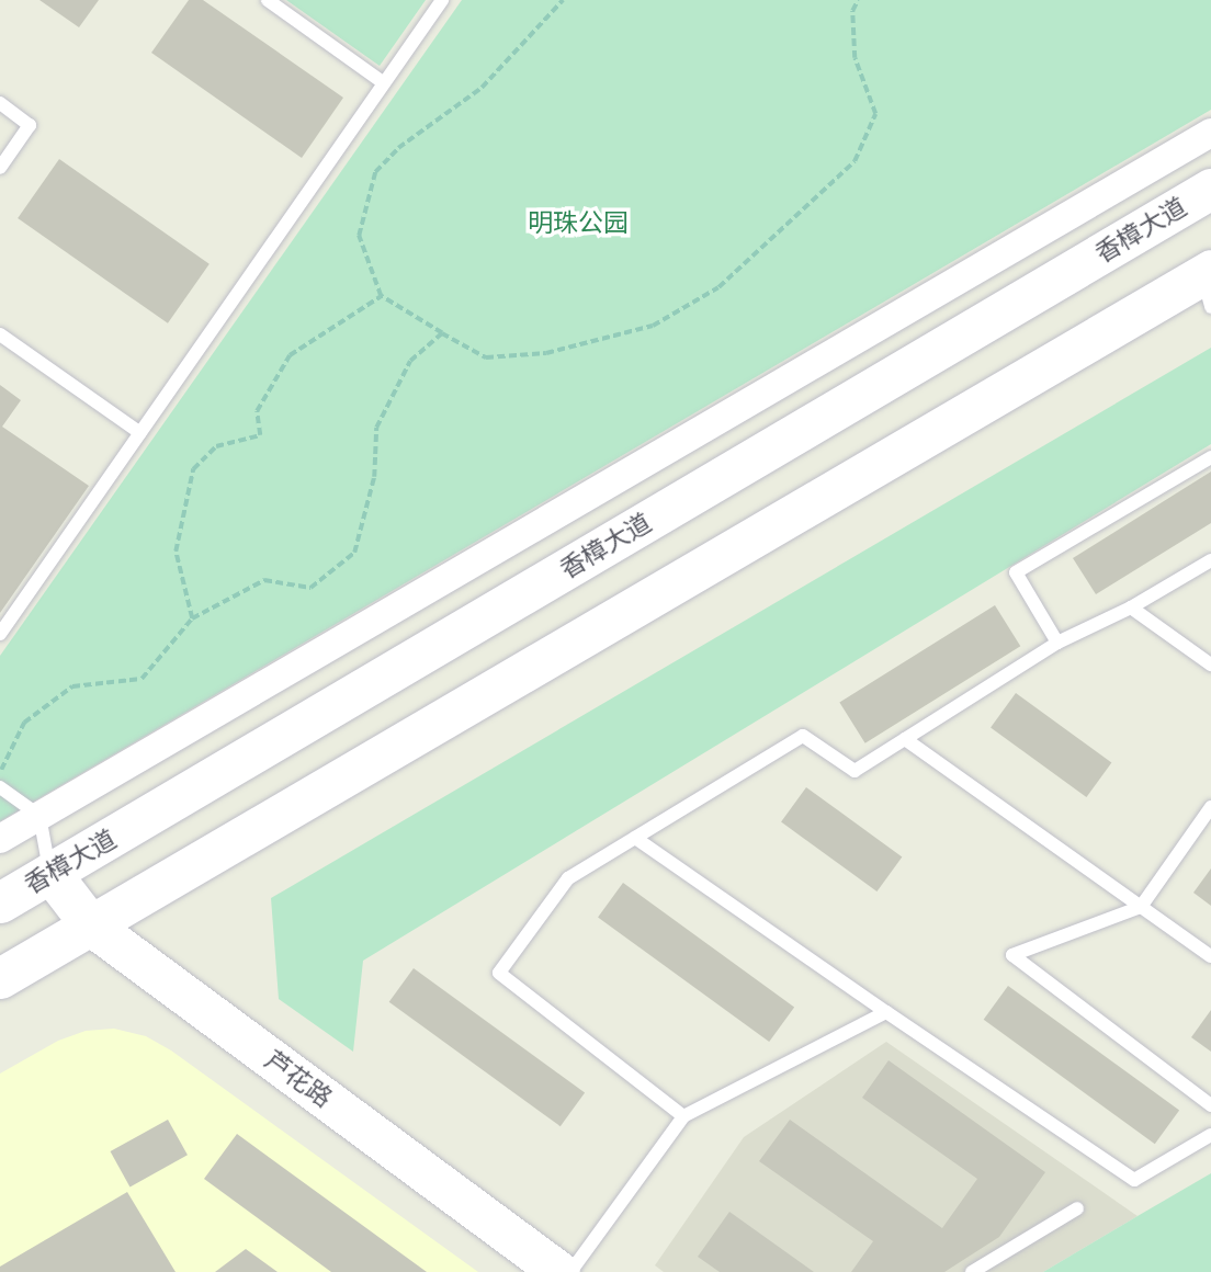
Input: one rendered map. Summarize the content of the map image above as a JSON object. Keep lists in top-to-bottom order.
{
  "streets": {
    "main road": ["香樟大道", "芦花路"]
  },
  "crossings": [
    ["香樟大道", "芦花路"]
  ],
  "parks": ["明珠公园"]
}
